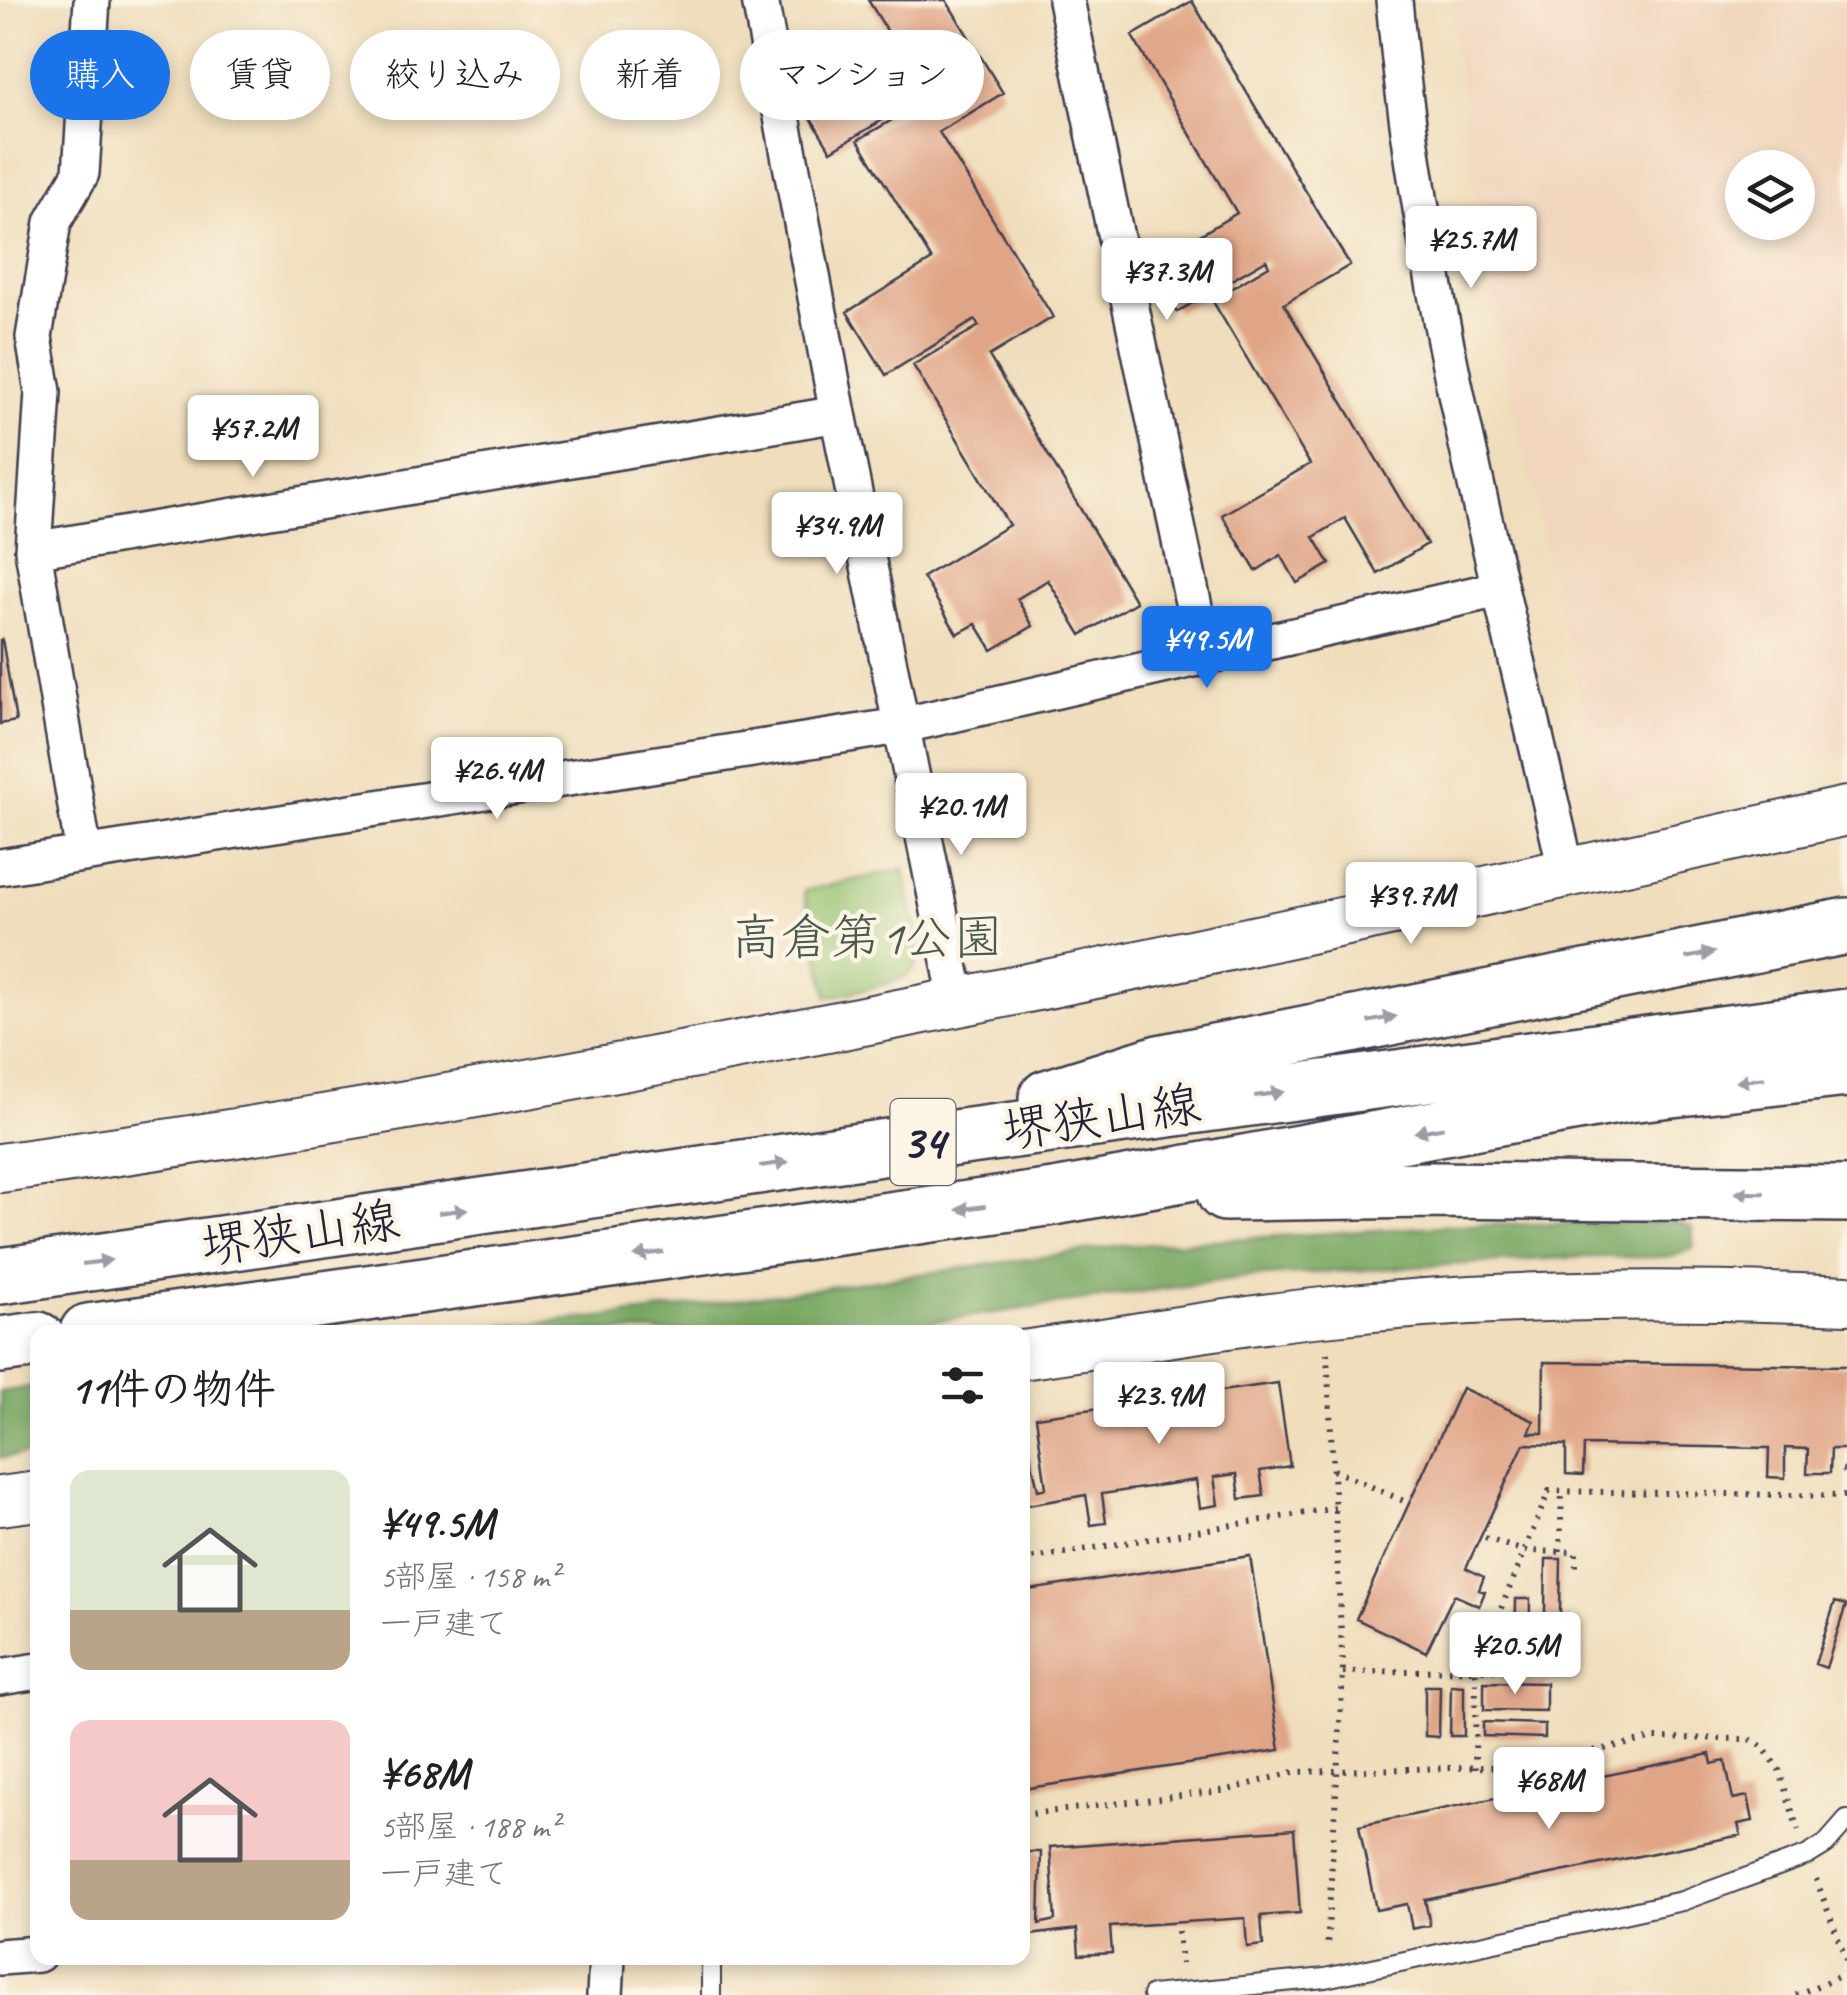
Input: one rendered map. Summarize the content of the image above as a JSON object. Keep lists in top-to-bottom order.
{
  "streets": {
    "main road": ["堺狭山線", "34"]
  },
  "parks": ["高倉第1公園"],
  "page": {
    "chip": [
      "購入",
      "賃貸",
      "絞り込み",
      "新着",
      "マンション"
    ],
    "price": [
      "¥25.7M",
      "¥37.3M",
      "¥57.2M",
      "¥34.9M",
      "¥49.5M",
      "¥26.4M",
      "¥20.1M",
      "¥39.7M",
      "¥23.9M",
      "¥20.5M",
      "¥68M"
    ],
    "heading": "11件の物件",
    "list": [
      {
        "name": "¥49.5M",
        "note": "5部屋 · 158 m² · 一戸建て"
      },
      {
        "name": "¥68M",
        "note": "5部屋 · 188 m² · 一戸建て"
      }
    ]
  }
}
